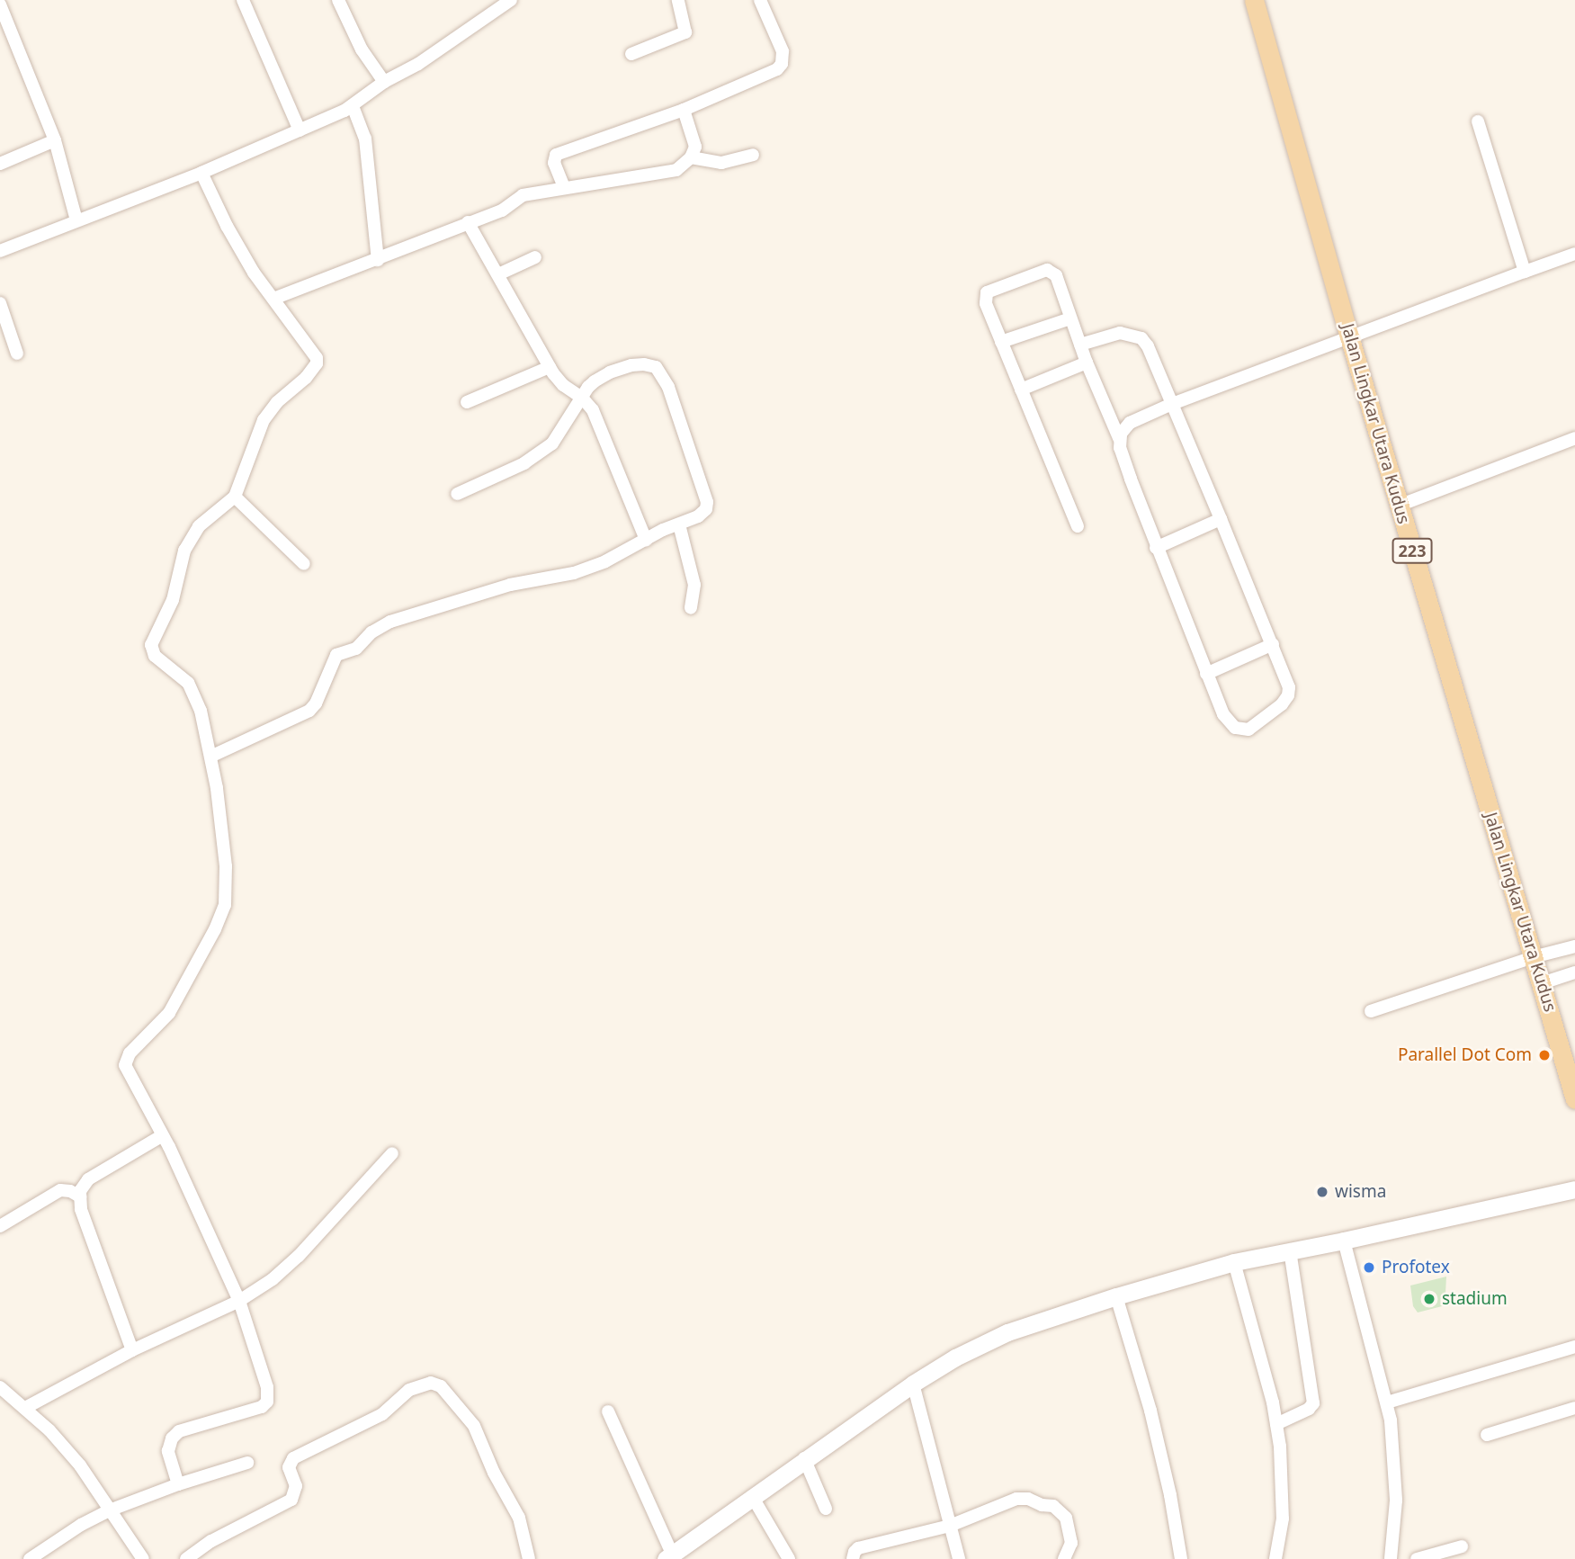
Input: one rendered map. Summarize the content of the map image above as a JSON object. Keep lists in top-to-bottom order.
{
  "streets": {
    "main road": ["Jalan Lingkar Utara Kudus", "223"]
  },
  "places": [
    "Parallel Dot Com",
    "wisma",
    "Profotex",
    "stadium"
  ]
}
